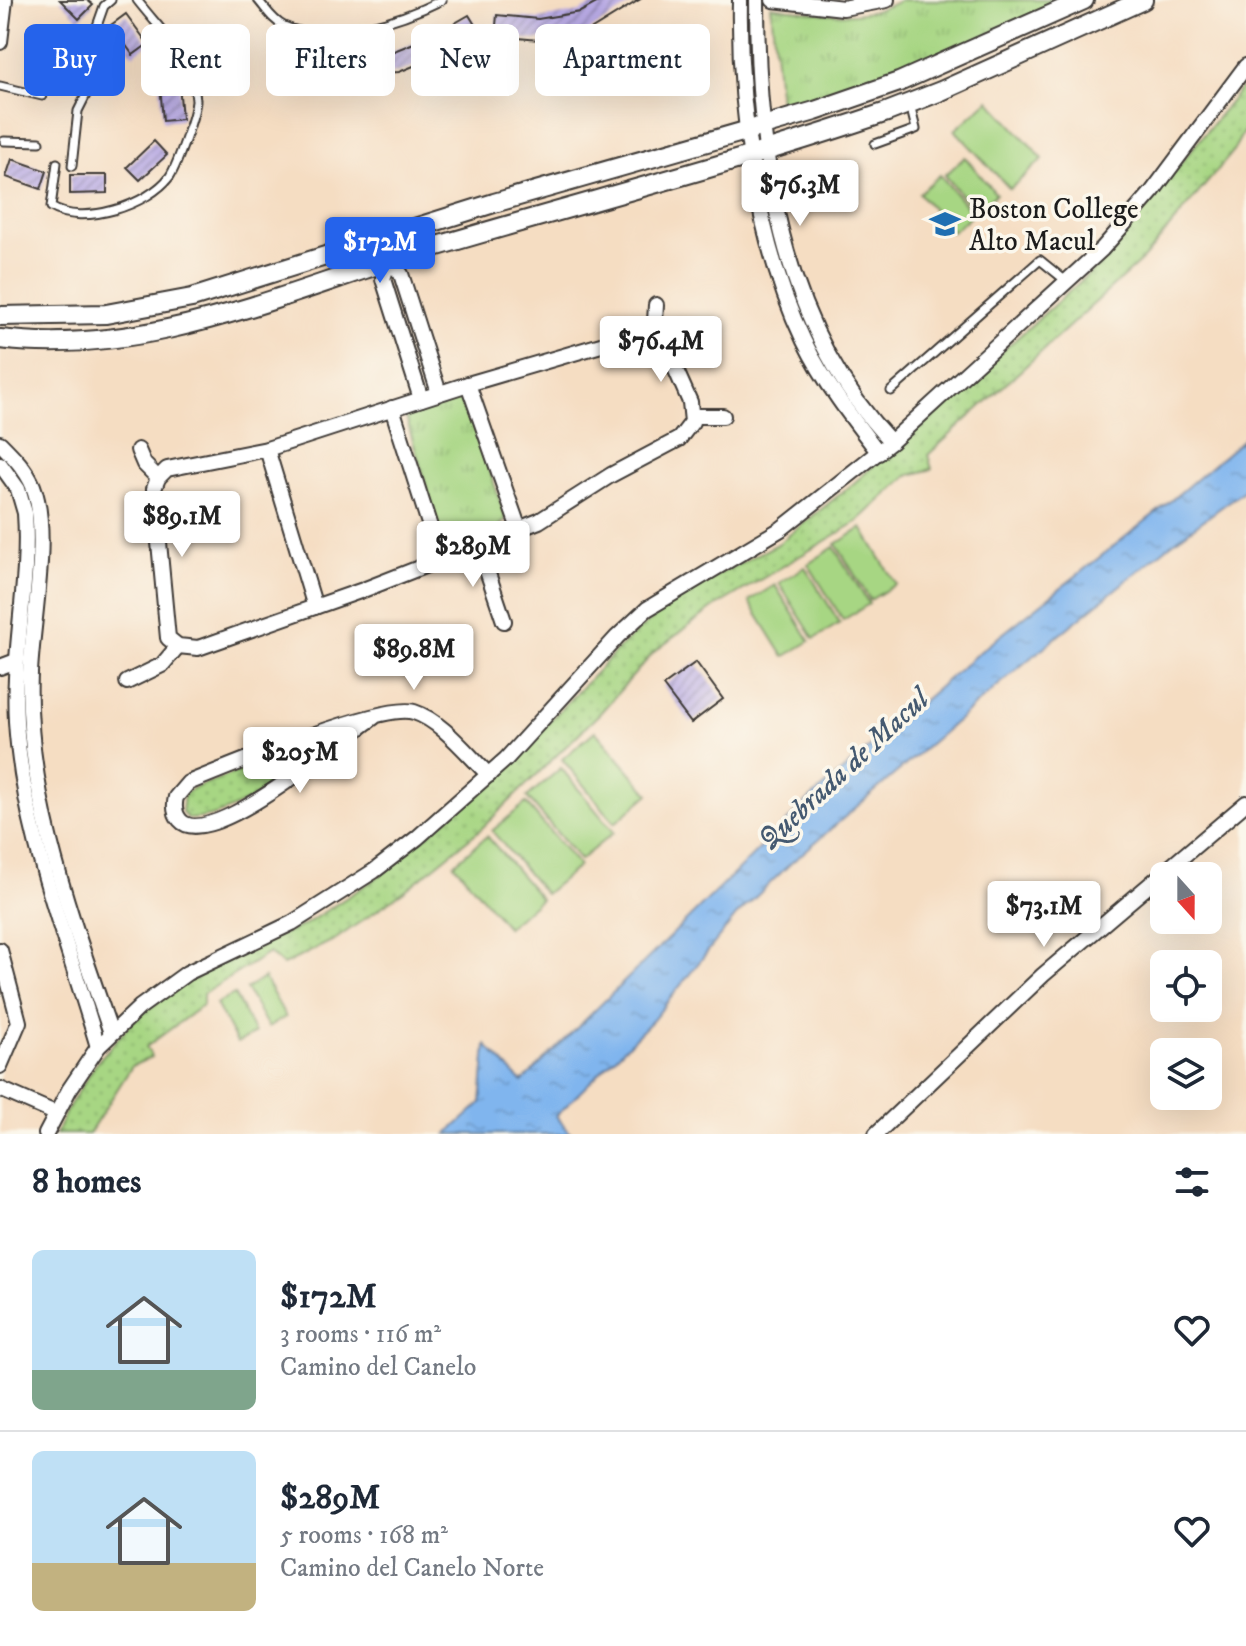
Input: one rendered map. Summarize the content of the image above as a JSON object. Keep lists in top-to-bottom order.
{
  "water": ["Quebrada de Macul"],
  "places": {
    "school or university": ["Boston College Alto Macul"]
  },
  "north": "bottom",
  "page": {
    "chip": [
      "Buy",
      "Rent",
      "Filters",
      "New",
      "Apartment"
    ],
    "price": [
      "$76.3M",
      "$172M",
      "$76.4M",
      "$89.1M",
      "$289M",
      "$89.8M",
      "$205M",
      "$73.1M"
    ],
    "heading": "8 homes",
    "list": [
      {
        "name": "$172M",
        "note": "3 rooms · 116 m² · Camino del Canelo"
      },
      {
        "name": "$289M",
        "note": "5 rooms · 168 m² · Camino del Canelo Norte"
      }
    ]
  }
}
